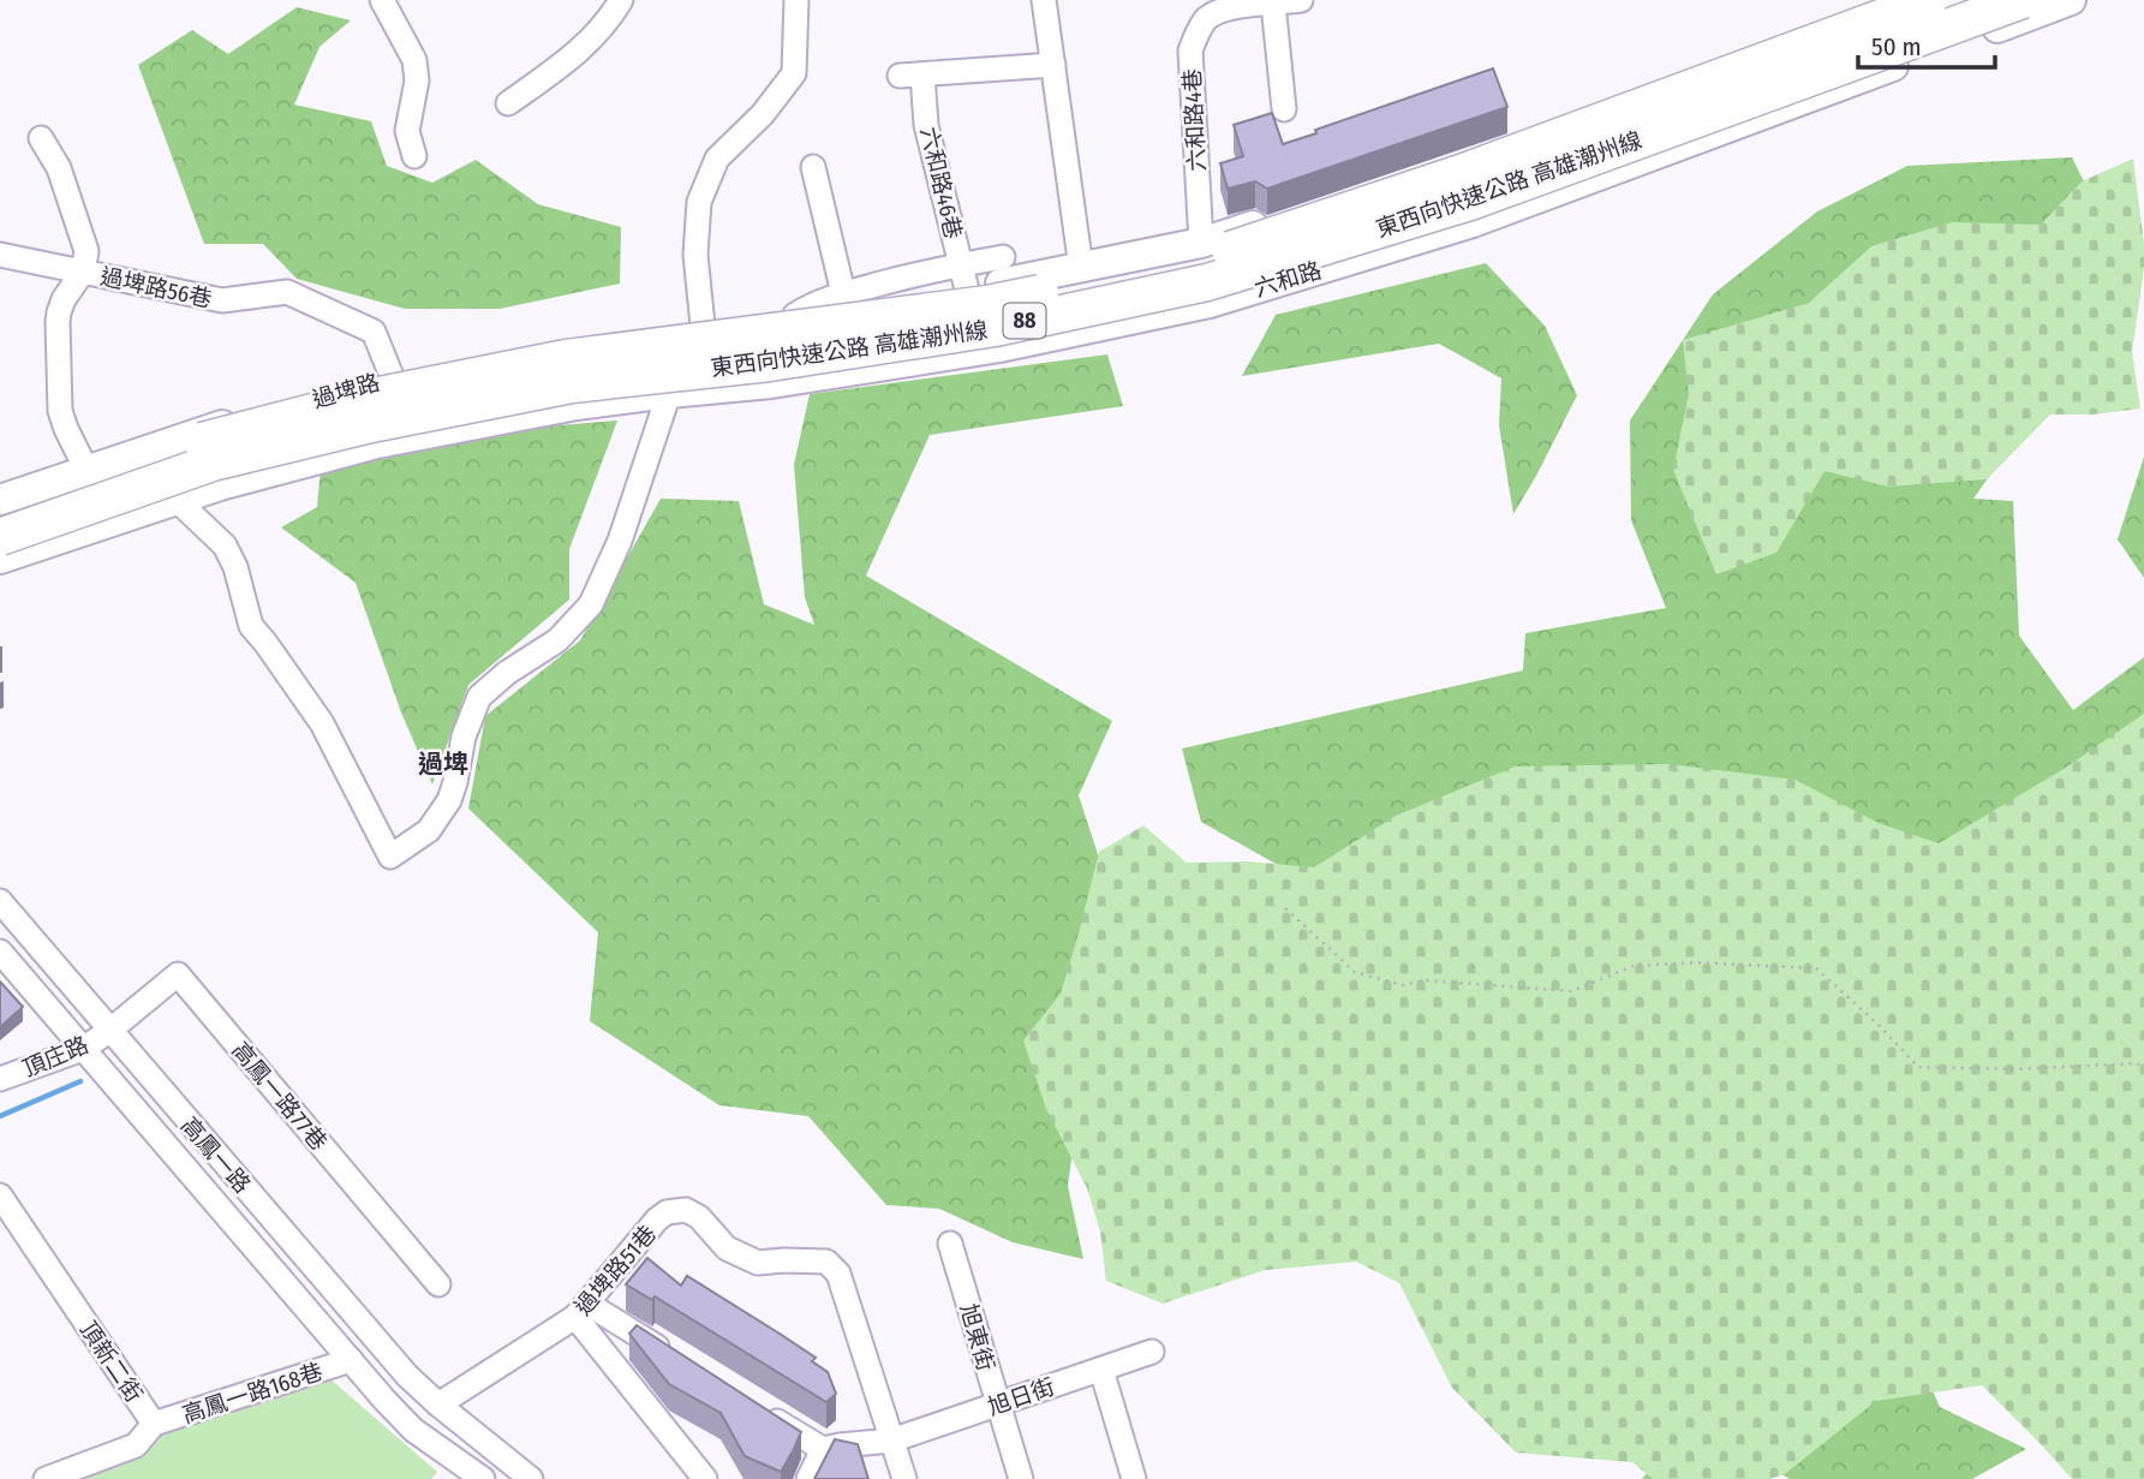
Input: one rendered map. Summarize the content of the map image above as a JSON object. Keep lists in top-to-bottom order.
{
  "streets": {
    "highway": ["東西向快速公路 高雄潮州線", "88"],
    "main road": ["六和路", "過埤路"],
    "street": [
      "六和路4巷",
      "六和路46巷",
      "過埤路56巷",
      "頂庄路",
      "高鳳一路77巷",
      "高鳳一路",
      "過埤路51巷",
      "旭東街",
      "頂新二街",
      "高鳳一路168巷",
      "旭日街"
    ]
  },
  "crossings": [
    ["過埤路56巷", "過埤路"],
    ["頂庄路", "高鳳一路77巷"],
    ["頂庄路", "高鳳一路"],
    ["高鳳一路77巷", "高鳳一路"],
    ["高鳳一路", "過埤路51巷"],
    ["高鳳一路", "高鳳一路168巷"],
    ["過埤路51巷", "旭日街"],
    ["旭東街", "旭日街"],
    ["頂新二街", "高鳳一路168巷"]
  ],
  "districts": ["過埤"],
  "scale_bar": "50 m"
}
